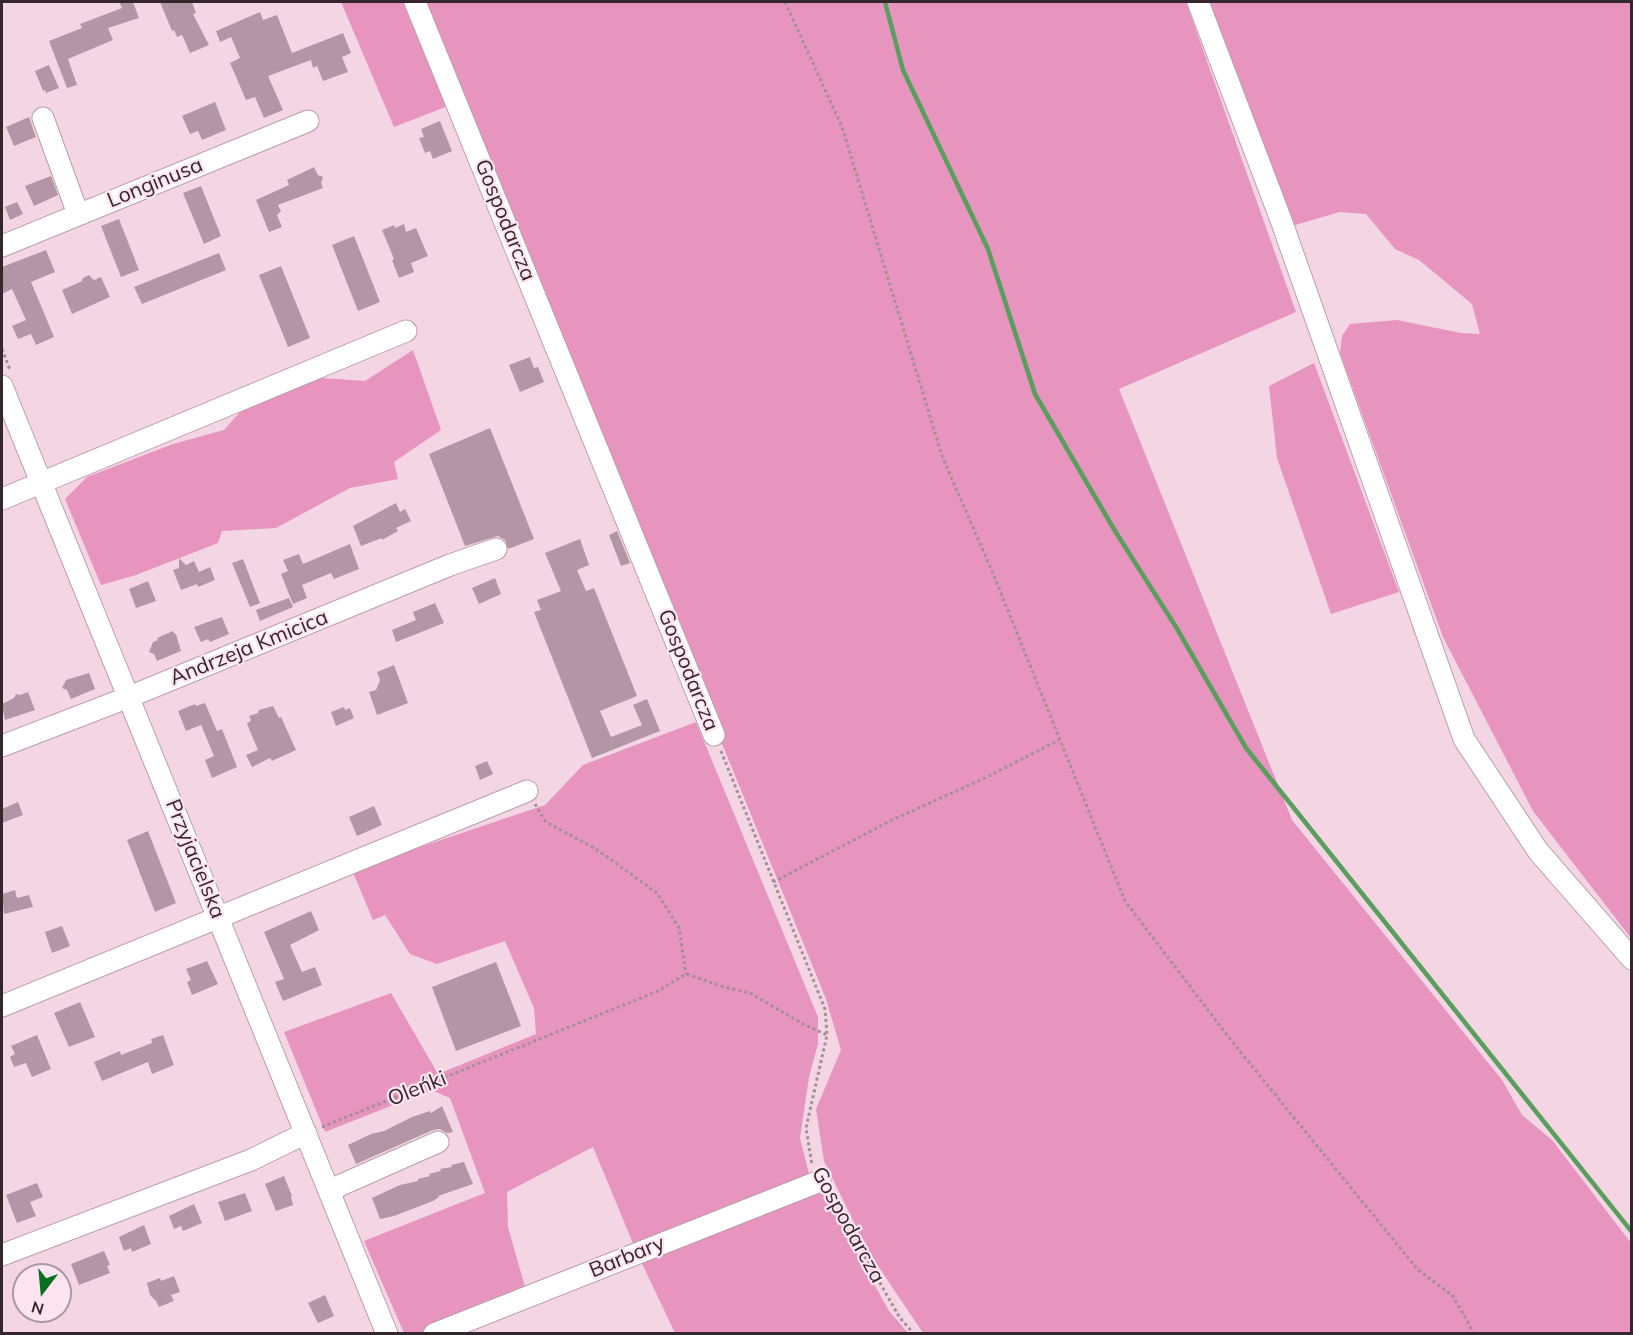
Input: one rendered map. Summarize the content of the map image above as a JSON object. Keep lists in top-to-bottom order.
{
  "streets": {
    "street": [
      "Longinusa",
      "Gospodarcza",
      "Andrzeja Kmicica",
      "Przyjacielska",
      "Barbary"
    ],
    "path": ["Oleńki"]
  },
  "crossings": [
    ["Gospodarcza", "Barbary"],
    ["Andrzeja Kmicica", "Przyjacielska"],
    ["Przyjacielska", "Oleńki"]
  ],
  "north": "bottom"
}
